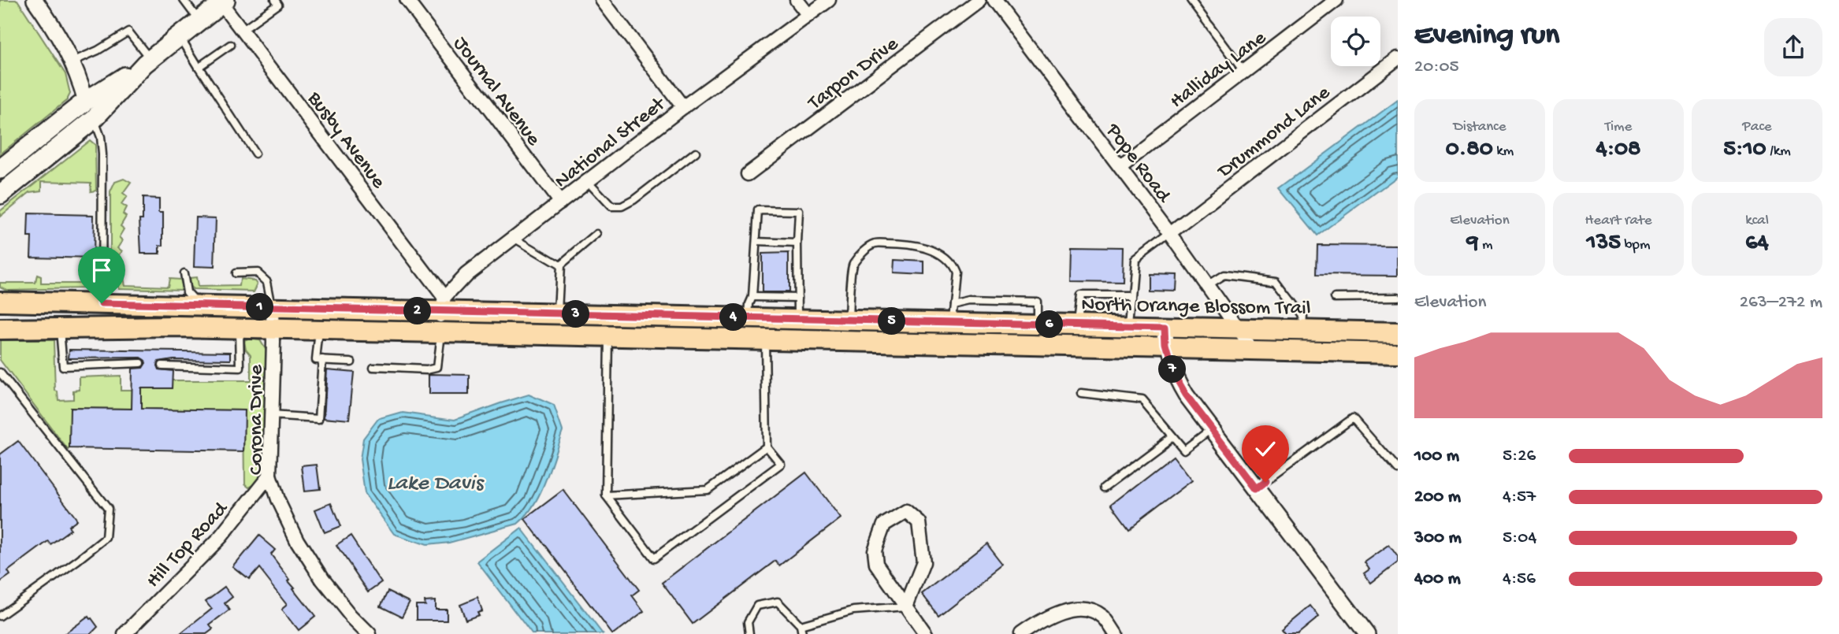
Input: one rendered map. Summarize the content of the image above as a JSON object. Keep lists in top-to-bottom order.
{
  "streets": {
    "main road": ["North Orange Blossom Trail"],
    "street": [
      "Halliday Lane",
      "Tarpon Drive",
      "Journal Avenue",
      "Drummond Lane",
      "Busby Avenue",
      "National Street",
      "Pope Road",
      "Corona Drive",
      "Hill Top Road"
    ]
  },
  "crossings": [
    ["Halliday Lane", "Pope Road"],
    ["Journal Avenue", "National Street"],
    ["Drummond Lane", "Pope Road"],
    ["Busby Avenue", "National Street"],
    ["Busby Avenue", "North Orange Blossom Trail"],
    ["National Street", "North Orange Blossom Trail"],
    ["Pope Road", "North Orange Blossom Trail"],
    ["North Orange Blossom Trail", "Corona Drive"],
    ["Corona Drive", "Hill Top Road"]
  ],
  "water": ["Lake Davis"],
  "page": {
    "heading": ["Evening run", "20:05"],
    "stats": [
      ["Distance", "0.80 km"],
      ["Time", "4:08"],
      ["Pace", "5:10 /km"],
      ["Elevation", "9 m"],
      ["Heart rate", "135 bpm"],
      ["kcal", "64"]
    ],
    "chart": ["Elevation", "263–272 m"],
    "pins": [
      "1",
      "2",
      "3",
      "4",
      "5",
      "6",
      "7"
    ],
    "list": [
      {
        "name": "100 m",
        "note": "5:26"
      },
      {
        "name": "200 m",
        "note": "4:57"
      },
      {
        "name": "300 m",
        "note": "5:04"
      },
      {
        "name": "400 m",
        "note": "4:56"
      }
    ]
  }
}
